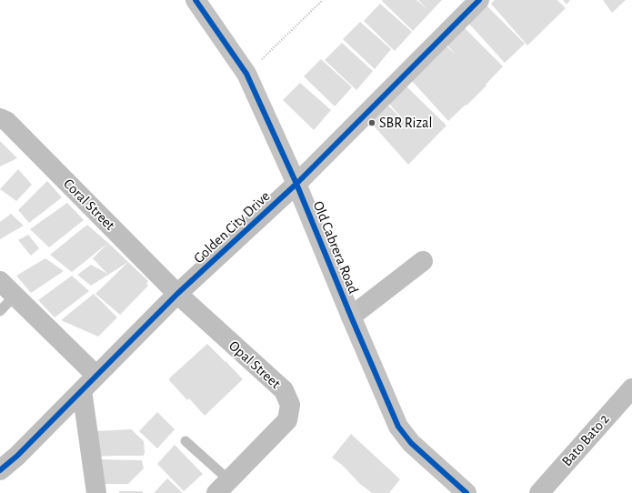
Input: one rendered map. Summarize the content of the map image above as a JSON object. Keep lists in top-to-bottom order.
{
  "streets": {
    "street": [
      "Coral Street",
      "Golden City Drive",
      "Old Cabrera Road",
      "Opal Street",
      "Bato Bato 2"
    ]
  },
  "crossings": [
    ["Coral Street", "Golden City Drive"],
    ["Coral Street", "Opal Street"],
    ["Golden City Drive", "Old Cabrera Road"],
    ["Golden City Drive", "Opal Street"]
  ],
  "places": ["SBR Rizal"]
}
